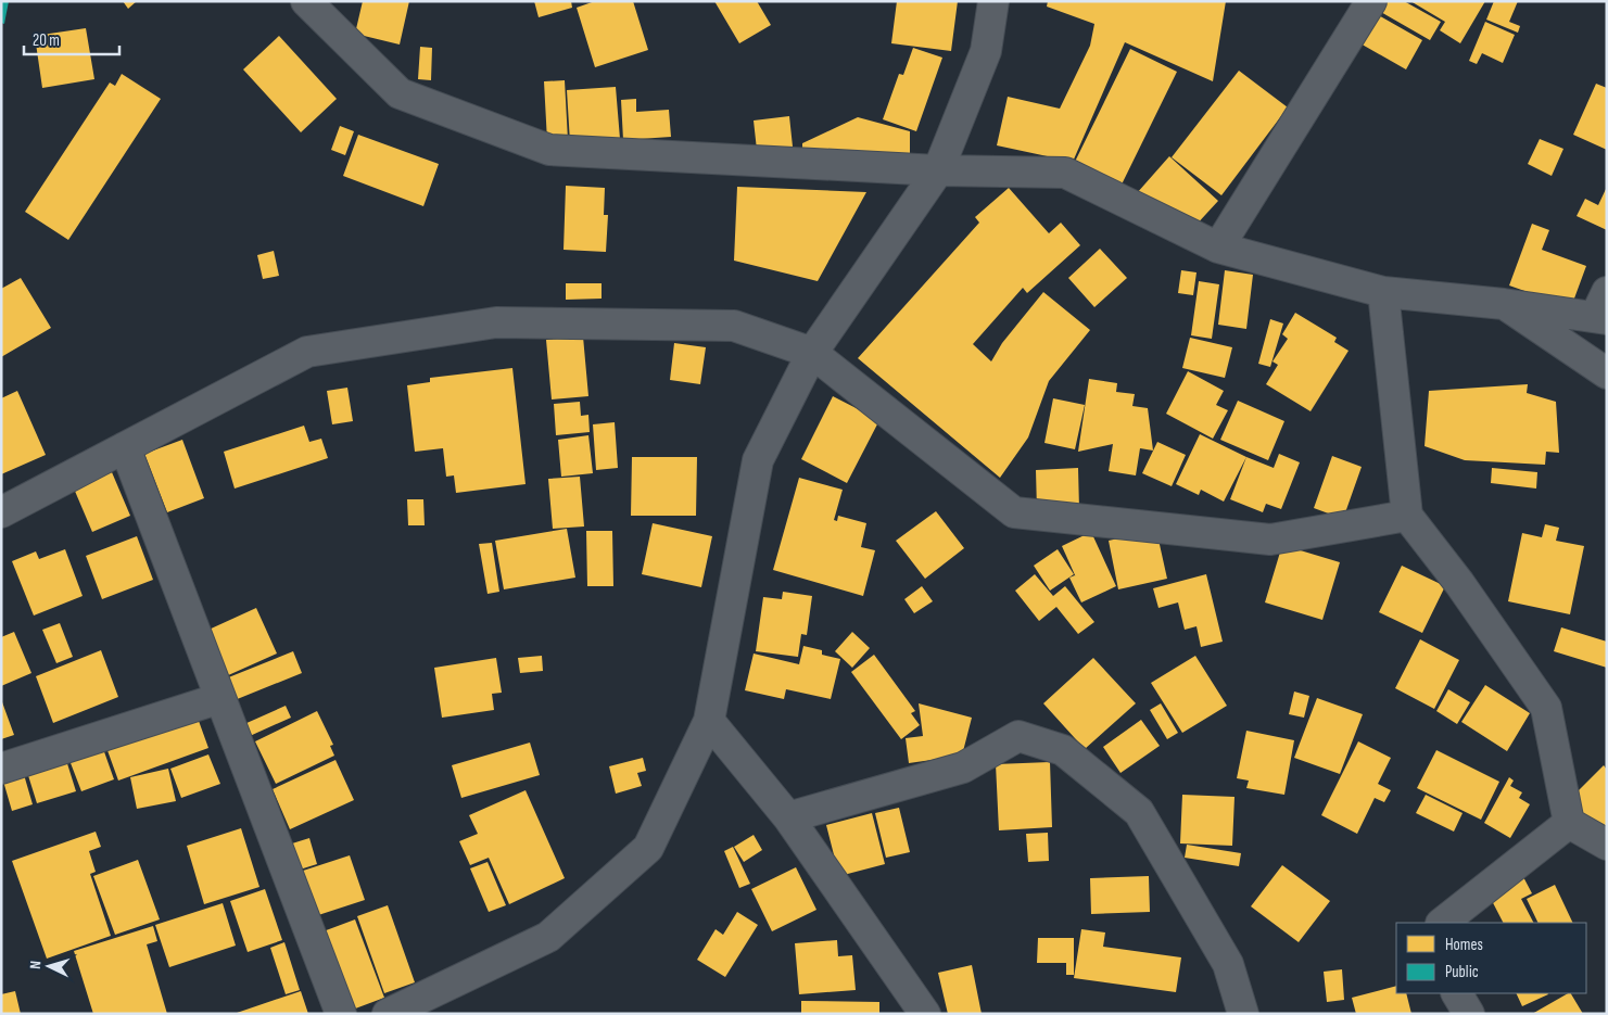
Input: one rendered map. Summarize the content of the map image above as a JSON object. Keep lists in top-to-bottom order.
{
  "legend": ["Homes", "Public"],
  "scale_bar": "20 m",
  "north": "left"
}
